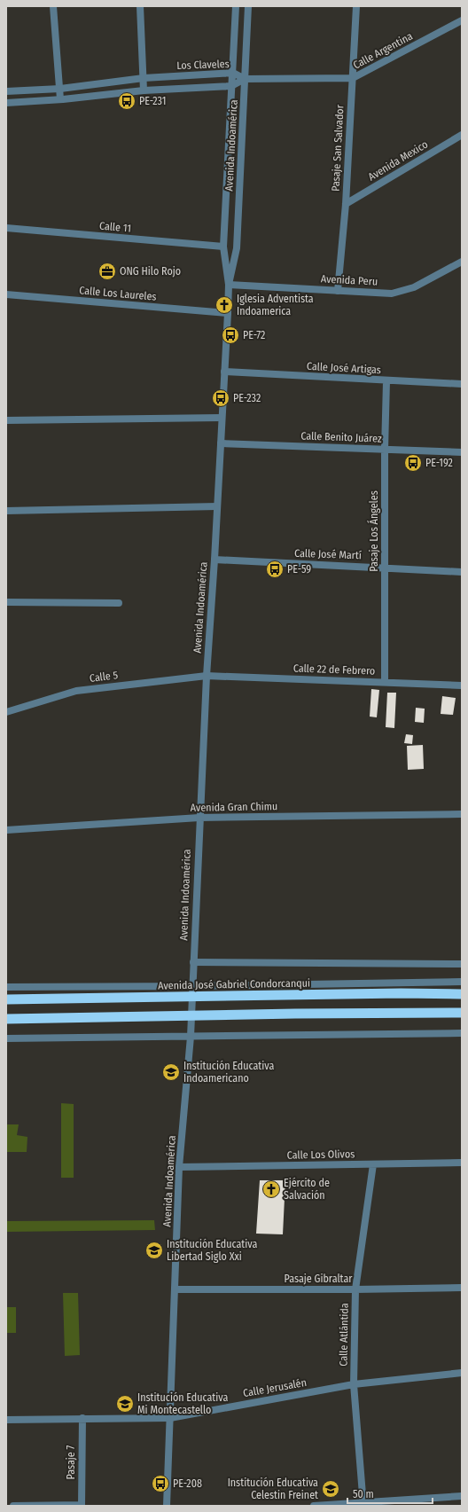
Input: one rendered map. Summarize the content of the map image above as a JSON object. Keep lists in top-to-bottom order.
{
  "streets": {
    "highway": ["Avenida José Gabriel Condorcanqui"],
    "street": [
      "Calle Argentina",
      "Los Claveles",
      "Avenida Indoamérica",
      "Pasaje San Salvador",
      "Avenida Mexico",
      "Calle 11",
      "Avenida Peru",
      "Calle Los Laureles",
      "Calle José Artigas",
      "Calle Benito Juárez",
      "Pasaje Los Ángeles",
      "Calle José Martí",
      "Calle 22 de Febrero",
      "Calle 5",
      "Avenida Gran Chimu",
      "Calle Los Olivos",
      "Pasaje Gibraltar",
      "Calle Atlántida",
      "Calle Jerusalén",
      "Pasaje 7"
    ]
  },
  "crossings": [
    ["Calle Argentina", "Los Claveles"],
    ["Calle Argentina", "Avenida Indoamérica"],
    ["Calle Argentina", "Pasaje San Salvador"],
    ["Los Claveles", "Avenida Indoamérica"],
    ["Avenida Indoamérica", "Calle 11"],
    ["Avenida Indoamérica", "Avenida Peru"],
    ["Avenida Indoamérica", "Calle Los Laureles"],
    ["Avenida Indoamérica", "Calle José Artigas"],
    ["Avenida Indoamérica", "Calle Benito Juárez"],
    ["Avenida Indoamérica", "Calle José Martí"],
    ["Avenida Indoamérica", "Calle 22 de Febrero"],
    ["Avenida Indoamérica", "Calle 5"],
    ["Avenida Indoamérica", "Avenida Gran Chimu"],
    ["Avenida Indoamérica", "Avenida José Gabriel Condorcanqui"],
    ["Avenida Indoamérica", "Calle Los Olivos"],
    ["Avenida Indoamérica", "Pasaje Gibraltar"],
    ["Avenida Indoamérica", "Calle Jerusalén"],
    ["Pasaje San Salvador", "Avenida Mexico"],
    ["Pasaje San Salvador", "Avenida Peru"],
    ["Calle José Artigas", "Pasaje Los Ángeles"],
    ["Calle Benito Juárez", "Pasaje Los Ángeles"],
    ["Pasaje Los Ángeles", "Calle José Martí"],
    ["Pasaje Los Ángeles", "Calle 22 de Febrero"],
    ["Calle 22 de Febrero", "Calle 5"],
    ["Calle Los Olivos", "Calle Atlántida"],
    ["Pasaje Gibraltar", "Calle Atlántida"],
    ["Calle Atlántida", "Calle Jerusalén"],
    ["Calle Jerusalén", "Pasaje 7"]
  ],
  "places": {
    "bus stop": [
      "PE-231",
      "PE-72",
      "PE-232",
      "PE-192",
      "PE-59",
      "PE-208"
    ],
    "office": ["ONG Hilo Rojo"],
    "church": ["Iglesia Adventista Indoamerica", "Ejército de Salvación"],
    "school or university": [
      "Institución Educativa Indoamericano",
      "Institución Educativa Libertad Siglo Xxi",
      "Institución Educativa Mi Montecastello",
      "Institución Educativa Celestin Freinet"
    ]
  },
  "scale_bar": "50 m"
}
